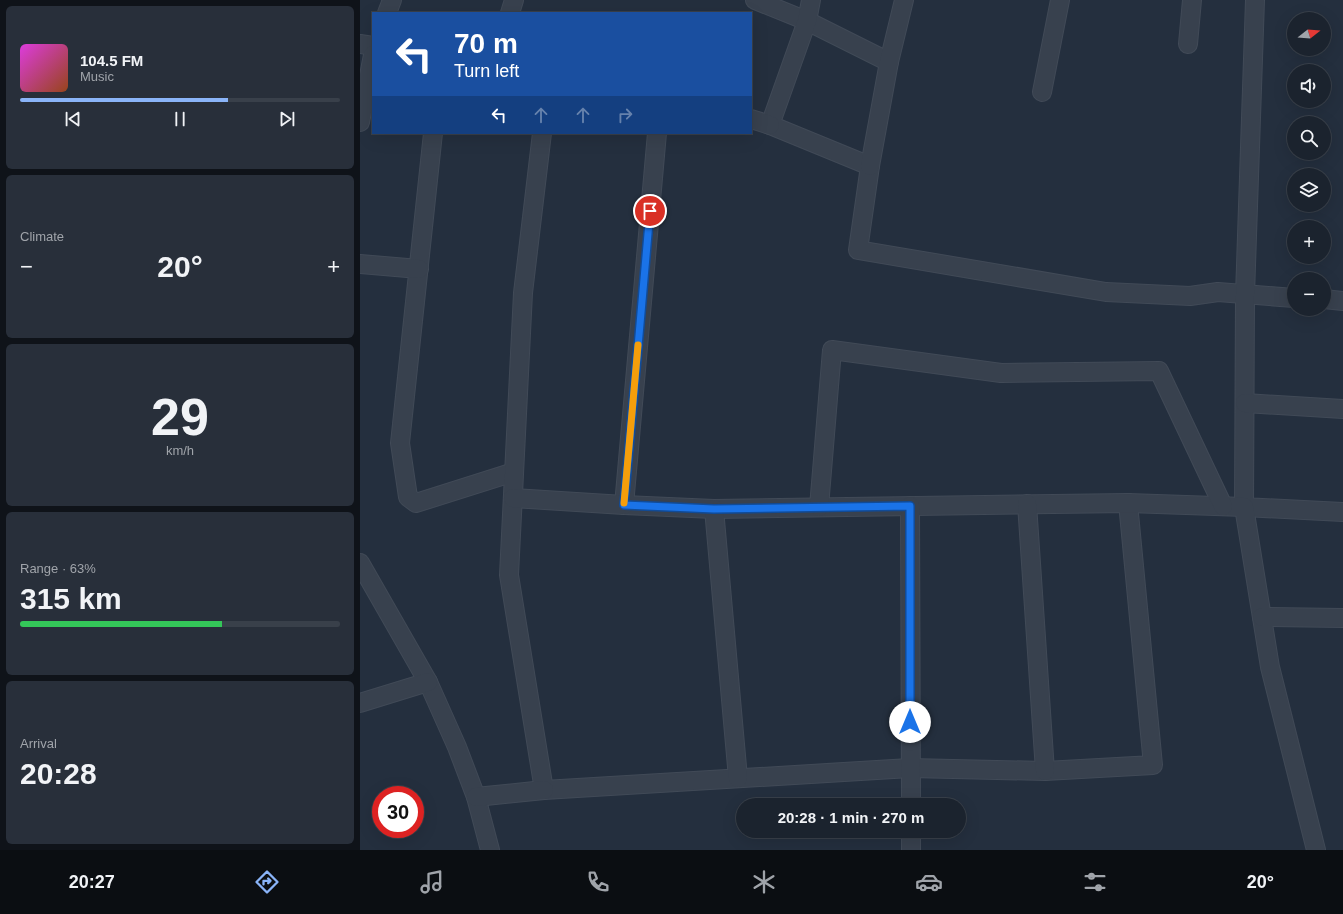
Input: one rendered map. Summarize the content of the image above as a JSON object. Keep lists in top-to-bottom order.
{
  "north": "right",
  "page": {
    "map_buttons": ["+", "−"],
    "turn": ["70 m", "Turn left"],
    "song": ["104.5 FM", "Music"],
    "tile": [
      "Climate",
      ["29", "km/h"],
      ["Range · 63%", "315 km"],
      ["Arrival", "20:28"]
    ],
    "heat": ["−", "20°", "+"],
    "limit": "30",
    "trip": "20:28 · 1 min · 270 m",
    "tabs": ["20:27", "20°"]
  }
}
